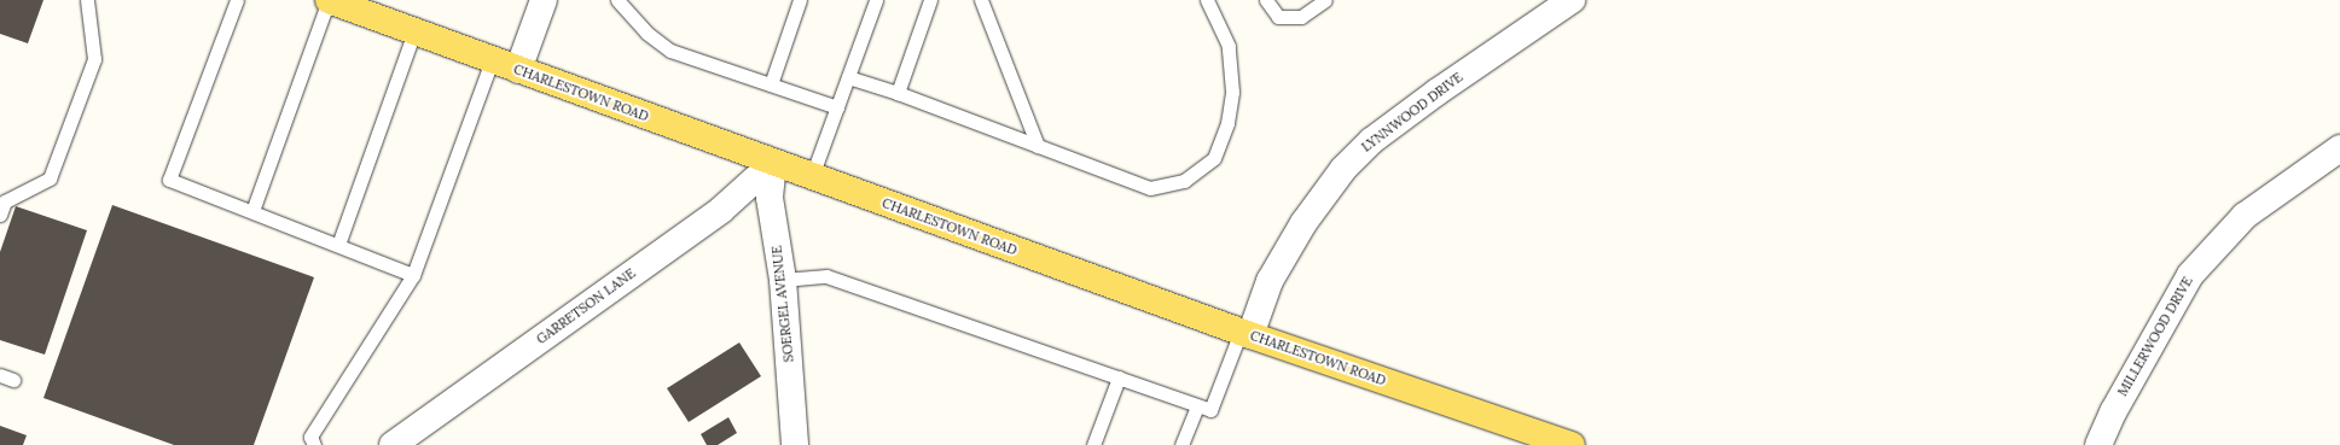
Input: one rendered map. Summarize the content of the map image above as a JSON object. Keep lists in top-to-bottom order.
{
  "streets": {
    "main road": ["CHARLESTOWN ROAD"],
    "street": [
      "LYNNWOOD DRIVE",
      "SOERGEL AVENUE",
      "GARRETSON LANE",
      "MILLERWOOD DRIVE"
    ]
  },
  "crossings": [
    ["CHARLESTOWN ROAD", "LYNNWOOD DRIVE"],
    ["CHARLESTOWN ROAD", "SOERGEL AVENUE"],
    ["CHARLESTOWN ROAD", "GARRETSON LANE"],
    ["SOERGEL AVENUE", "GARRETSON LANE"]
  ]
}
